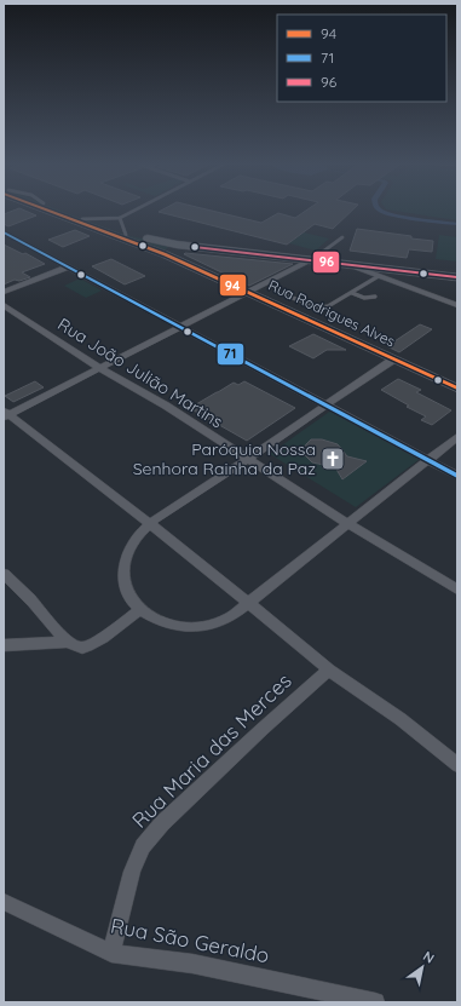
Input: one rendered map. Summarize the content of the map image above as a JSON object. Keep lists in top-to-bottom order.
{
  "streets": {
    "main road": ["Rua Rodrigues Alves"],
    "street": ["Rua João Julião Martins", "Rua Maria das Merces", "Rua São Geraldo"]
  },
  "crossings": [
    ["Rua Maria das Merces", "Rua São Geraldo"]
  ],
  "places": {
    "church": ["Paróquia Nossa Senhora Rainha da Paz"]
  },
  "lines": ["transit line 94", "transit line 71", "transit line 96"],
  "legend": ["94", "71", "96"],
  "north": "top right"
}
